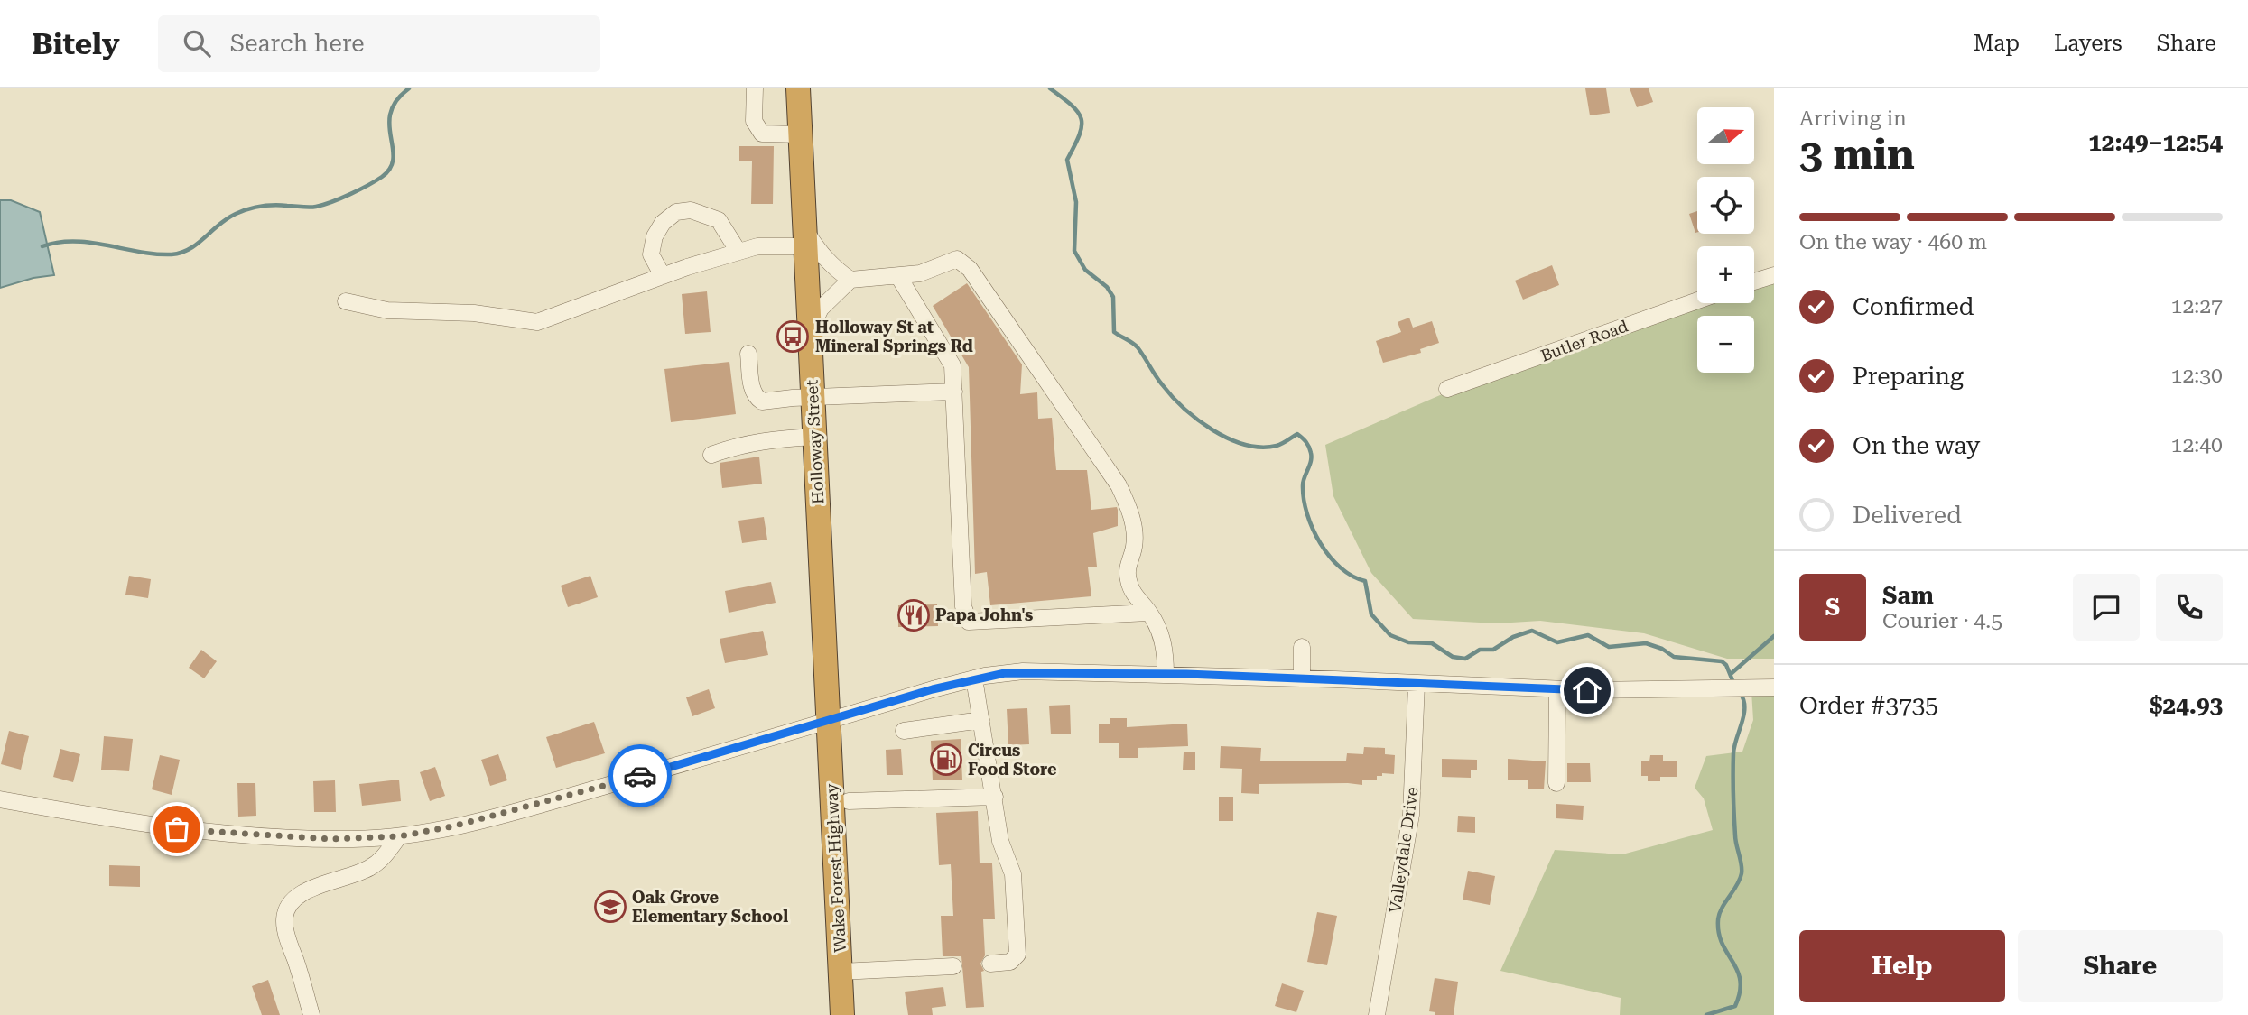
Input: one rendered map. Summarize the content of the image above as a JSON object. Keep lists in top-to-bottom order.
{
  "streets": {
    "highway": ["Holloway Street", "Wake Forest Highway"],
    "street": ["Butler Road", "Valleydale Drive"]
  },
  "crossings": [
    ["Holloway Street", "Wake Forest Highway"]
  ],
  "places": {
    "bus stop": ["Holloway St at Mineral Springs Rd"],
    "restaurant": ["Papa John's"],
    "fuel station": ["Circus Food Store"],
    "school or university": ["Oak Grove Elementary School"]
  },
  "north": "right",
  "page": {
    "header": "Bitely",
    "search": "Search here",
    "nav": ["Map", "Layers", "Share"],
    "heading": ["3 min", "Arriving in", "12:49–12:54"],
    "panel": [
      "Sam",
      "Courier · 4.5",
      "Order #3735",
      "$24.93"
    ],
    "map_buttons": ["+", "−"],
    "bar": "On the way · 460 m",
    "list": [
      ["Confirmed", "12:27"],
      ["Preparing", "12:30"],
      ["On the way", "12:40"],
      "Delivered"
    ],
    "round": "S",
    "buttons": ["Help", "Share"]
  }
}
